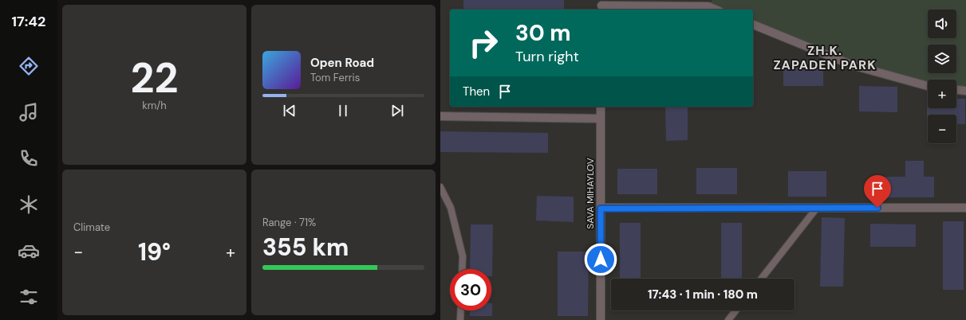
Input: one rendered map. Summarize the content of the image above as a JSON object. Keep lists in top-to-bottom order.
{
  "streets": {
    "street": ["SAVA MIHAYLOV"]
  },
  "districts": ["ZH.K. ZAPADEN PARK"],
  "page": {
    "tabs": "17:42",
    "tile": [
      ["22", "km/h"],
      "Climate",
      ["Range · 71%", "355 km"]
    ],
    "map_buttons": ["+", "−"],
    "turn": ["30 m", "Turn right"],
    "song": ["Open Road", "Tom Ferris"],
    "then": "Then",
    "heat": ["−", "19°", "+"],
    "limit": "30",
    "trip": "17:43 · 1 min · 180 m"
  }
}
